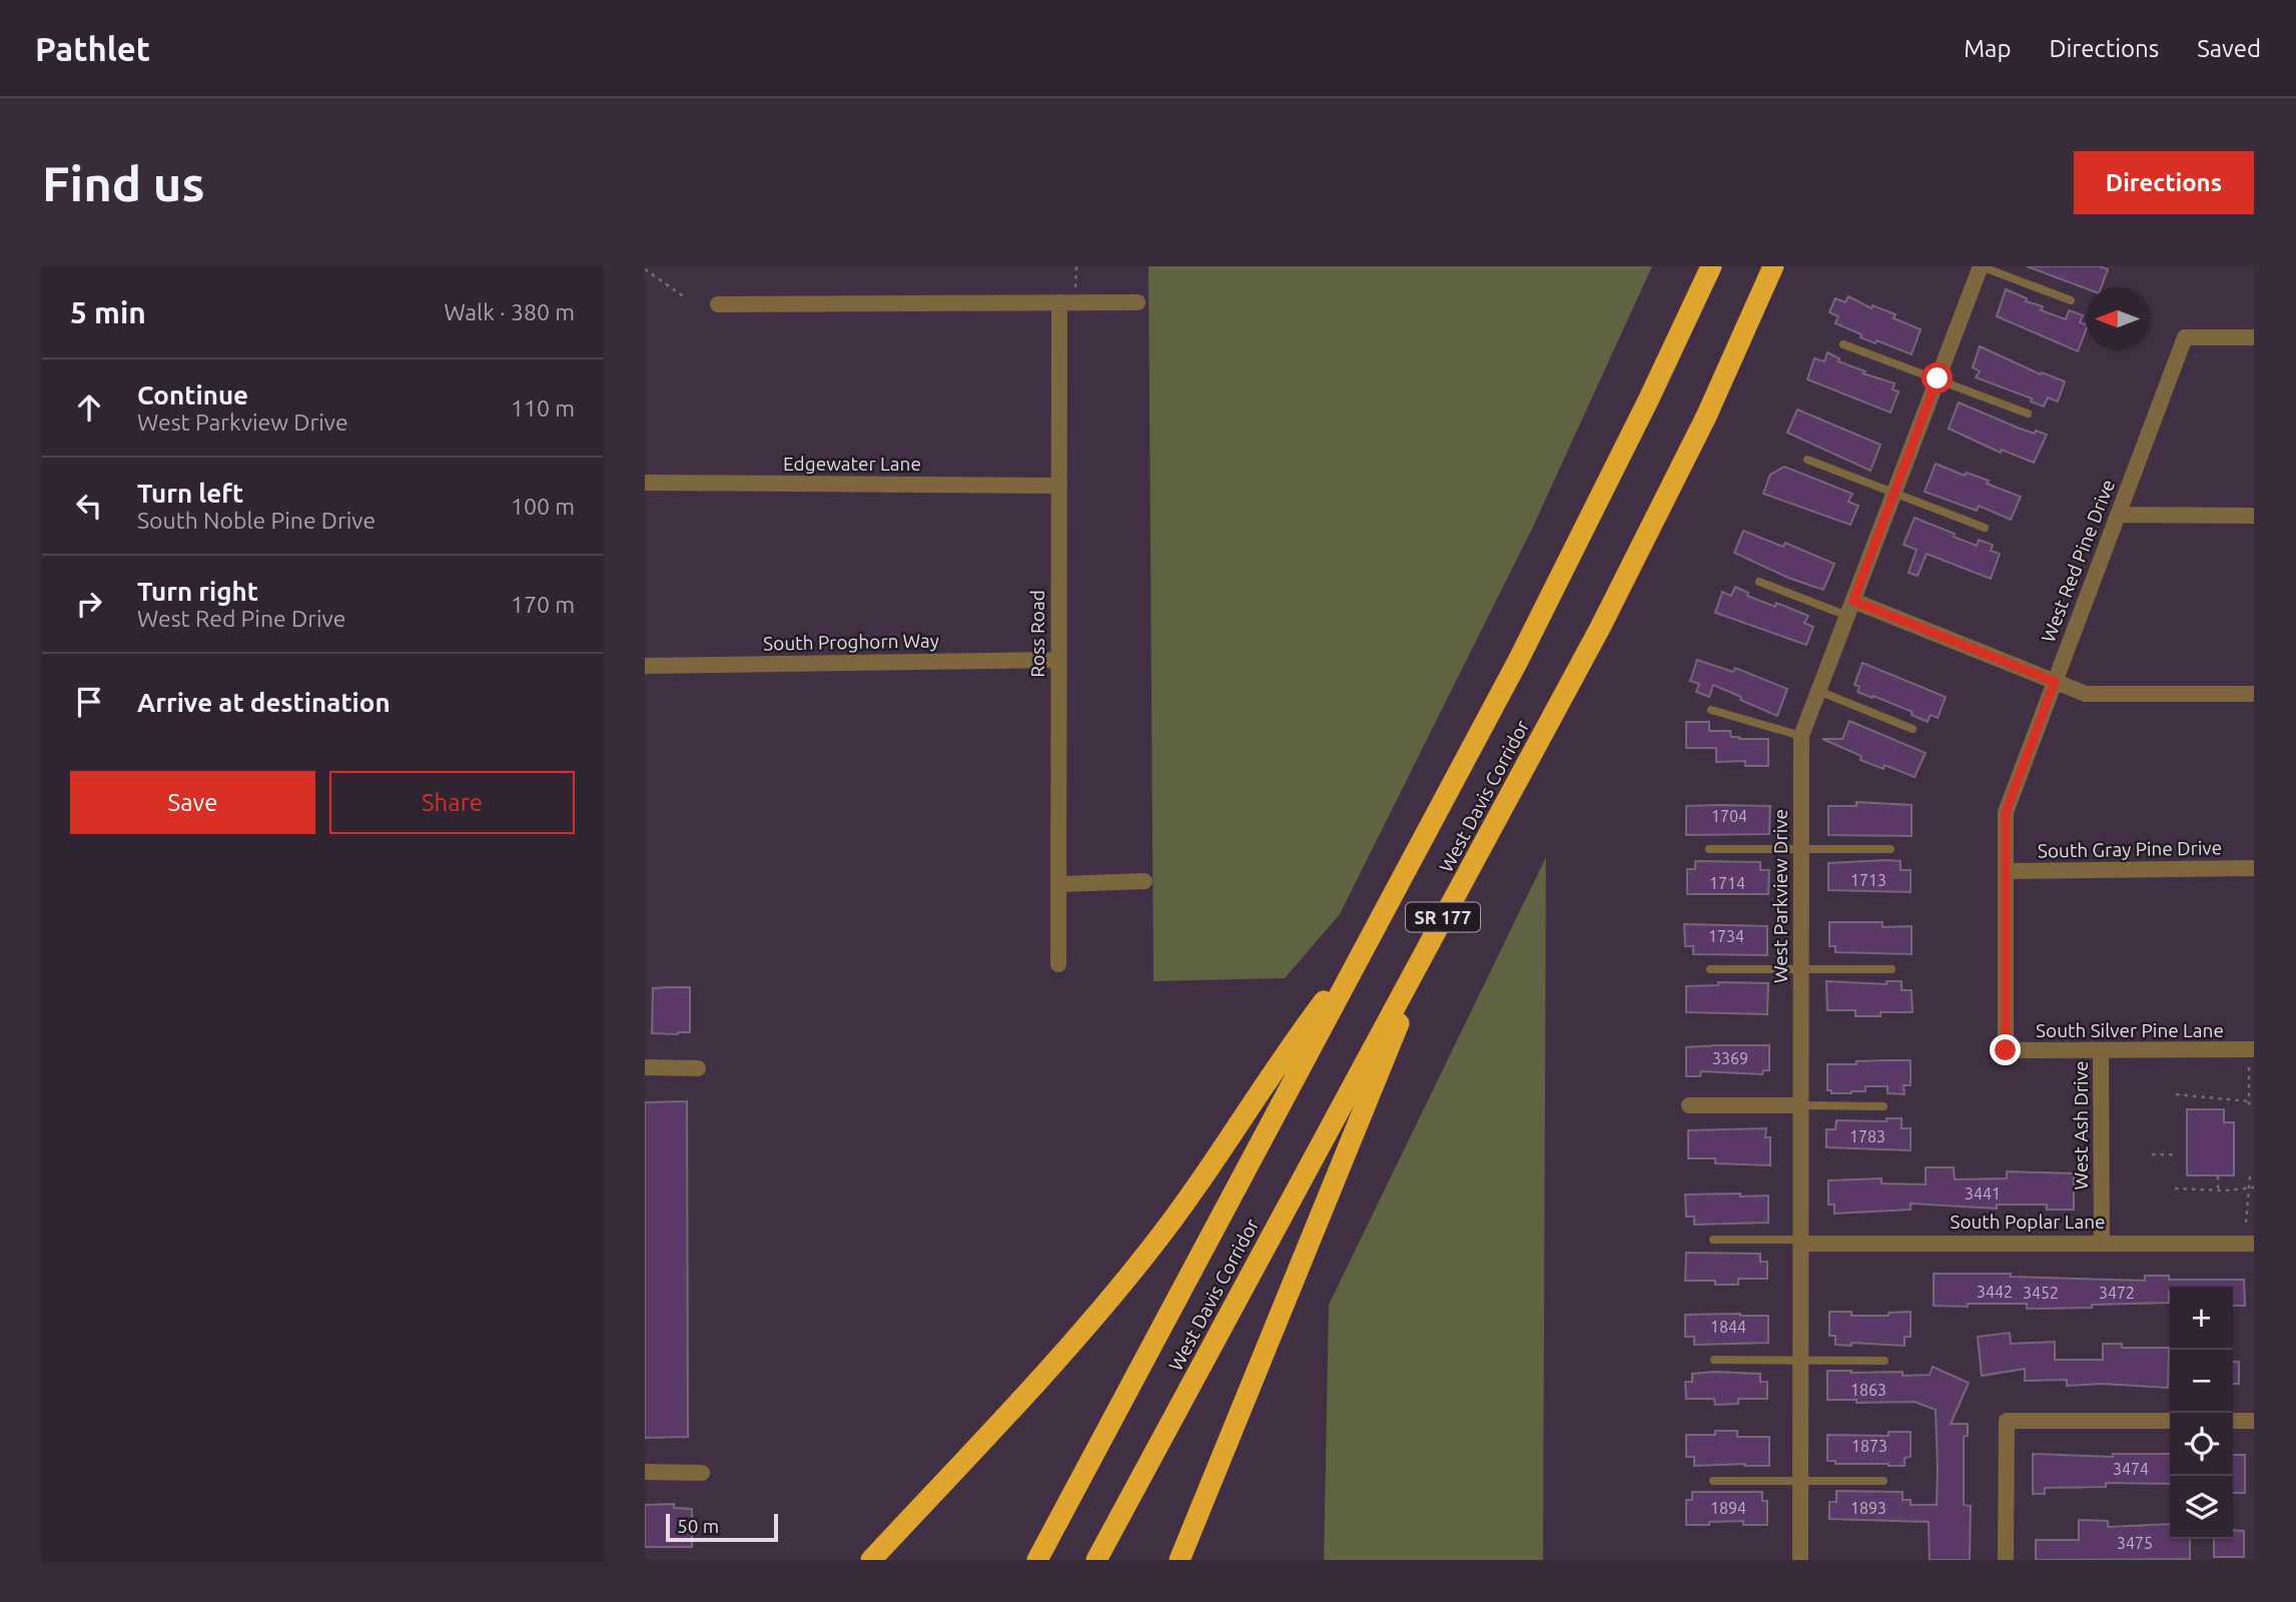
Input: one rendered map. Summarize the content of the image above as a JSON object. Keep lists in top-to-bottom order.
{
  "streets": {
    "highway": ["West Davis Corridor", "SR 177"],
    "street": [
      "Edgewater Lane",
      "West Red Pine Drive",
      "Ross Road",
      "South Proghorn Way",
      "South Gray Pine Drive",
      "West Parkview Drive",
      "South Silver Pine Lane",
      "West Ash Drive",
      "South Poplar Lane"
    ]
  },
  "crossings": [
    ["Edgewater Lane", "Ross Road"],
    ["West Red Pine Drive", "South Gray Pine Drive"],
    ["West Red Pine Drive", "South Silver Pine Lane"],
    ["Ross Road", "South Proghorn Way"],
    ["West Parkview Drive", "South Poplar Lane"],
    ["South Silver Pine Lane", "West Ash Drive"],
    ["West Ash Drive", "South Poplar Lane"]
  ],
  "house_numbers": [
    "1704",
    "1713",
    "1714",
    "1734",
    "3369",
    "1783",
    "3441",
    "3442",
    "3452",
    "3472",
    "1844",
    "1863",
    "1873",
    "3474",
    "1894",
    "1893",
    "3475"
  ],
  "scale_bar": "50 m",
  "north": "left",
  "page": {
    "header": "Pathlet",
    "nav": ["Map", "Directions", "Saved"],
    "buttons": [
      "Directions",
      ["Save", "Share"]
    ],
    "title": "Find us",
    "heading": ["5 min", "Walk · 380 m"],
    "list": [
      ["Continue", "West Parkview Drive", "110 m"],
      ["Turn left", "South Noble Pine Drive", "100 m"],
      ["Turn right", "West Red Pine Drive", "170 m"],
      "Arrive at destination"
    ],
    "map_buttons": ["+", "−"],
    "scale": "50 m"
  }
}
